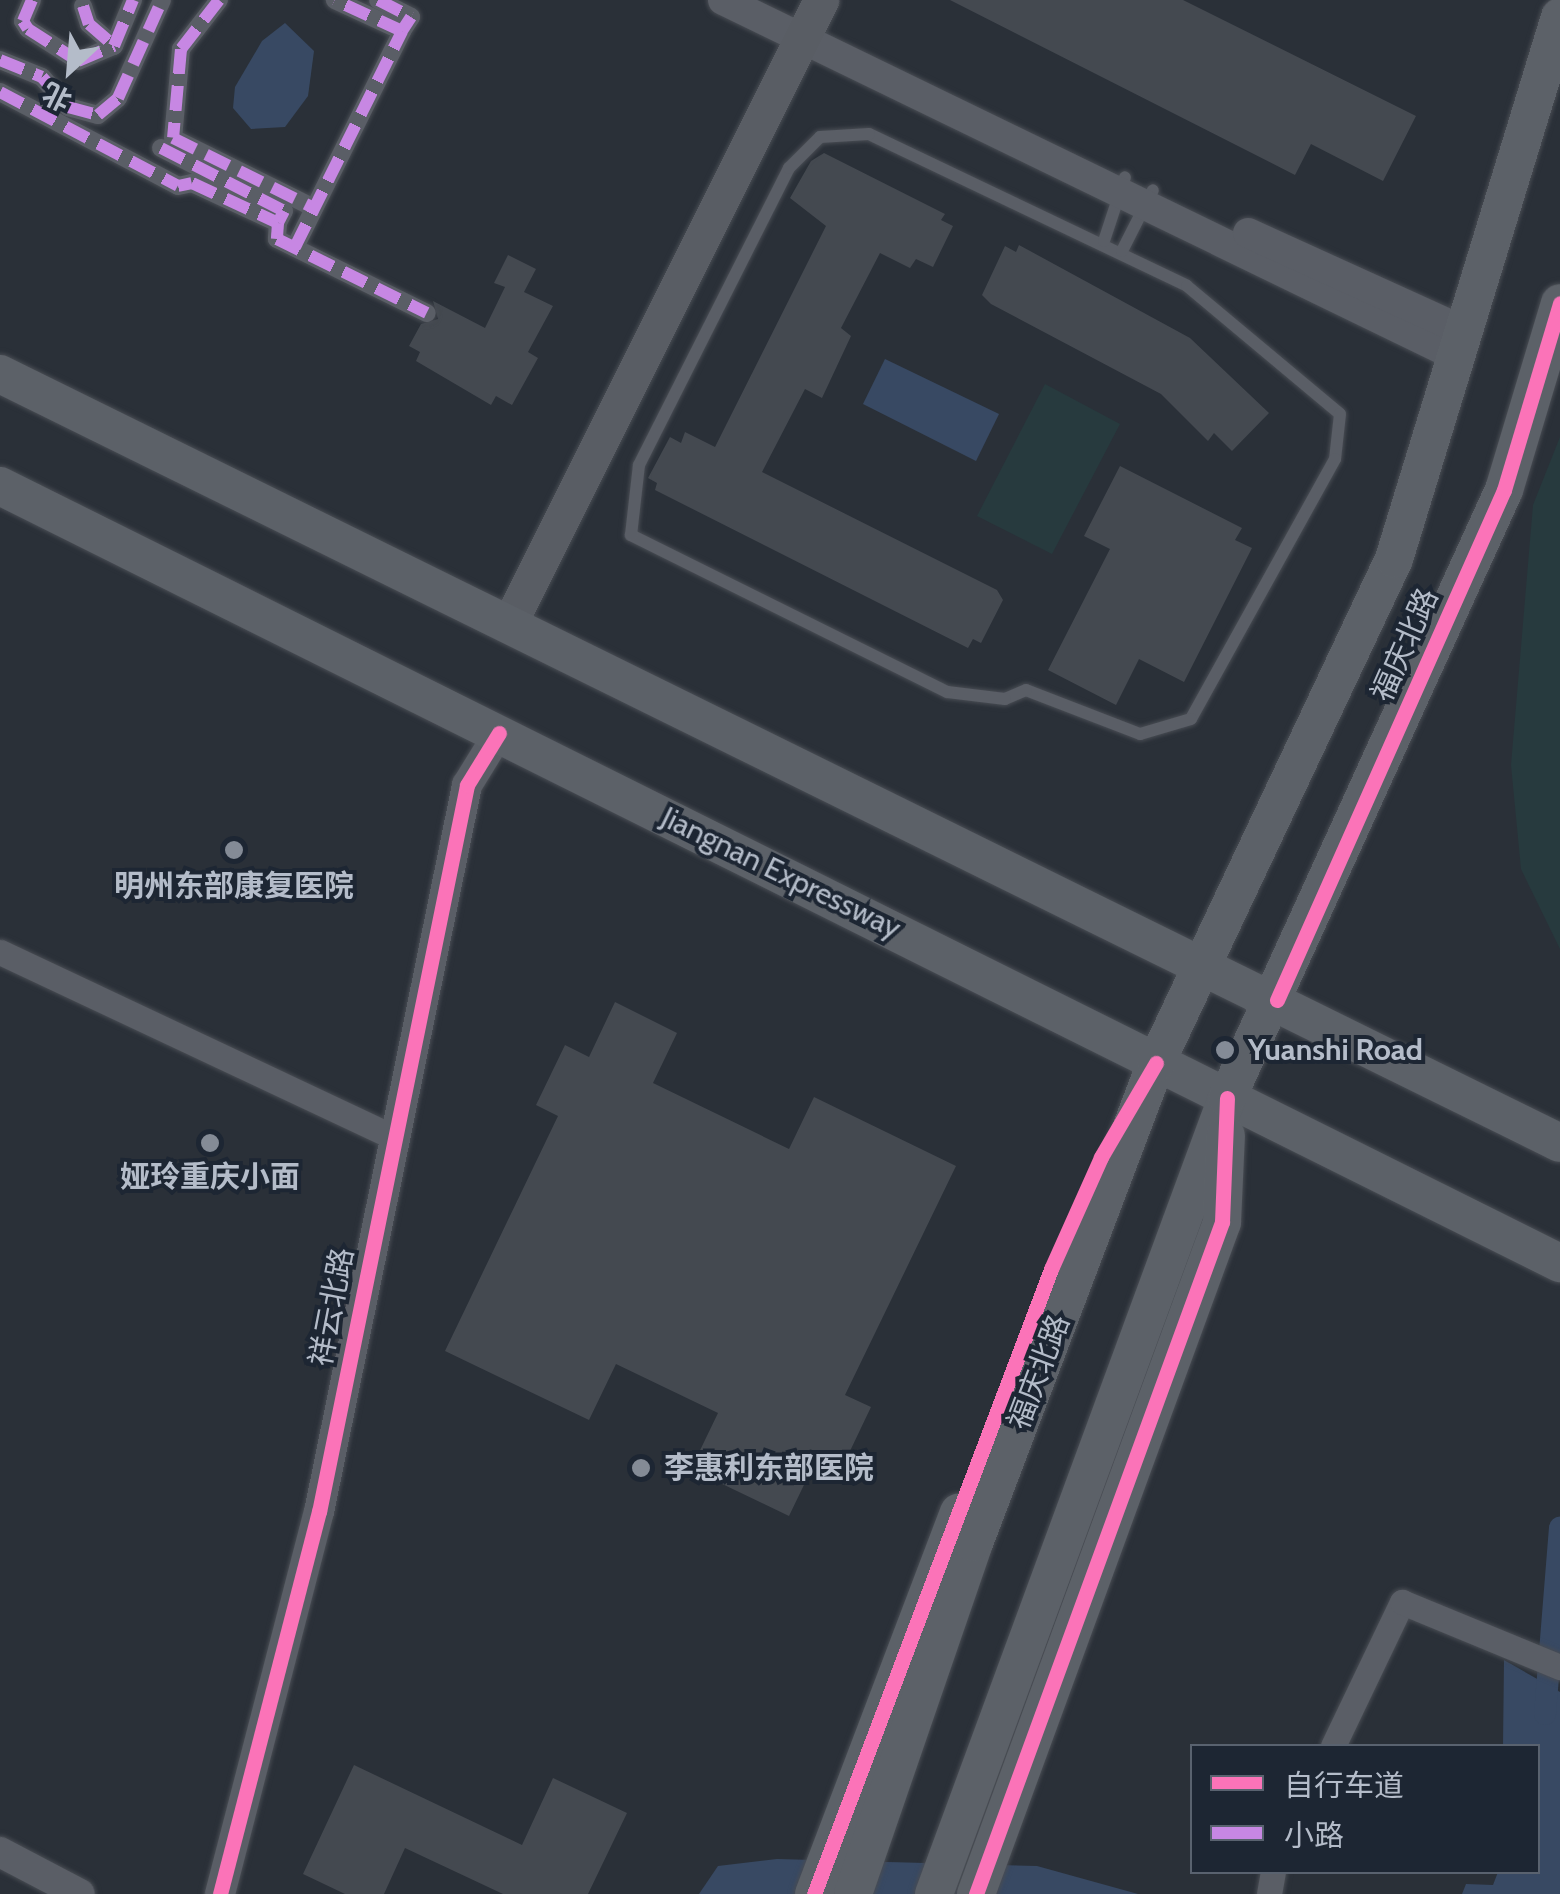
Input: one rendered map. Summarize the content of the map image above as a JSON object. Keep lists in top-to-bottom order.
{
  "streets": {
    "main road": ["福庆北路", "Jiangnan Expressway"],
    "street": ["祥云北路"]
  },
  "crossings": [
    ["福庆北路", "Jiangnan Expressway"],
    ["Jiangnan Expressway", "祥云北路"]
  ],
  "places": [
    "明州东部康复医院",
    "Yuanshi Road",
    "娅玲重庆小面",
    "李惠利东部医院"
  ],
  "legend": ["自行车道", "小路"],
  "north": "bottom left"
}
